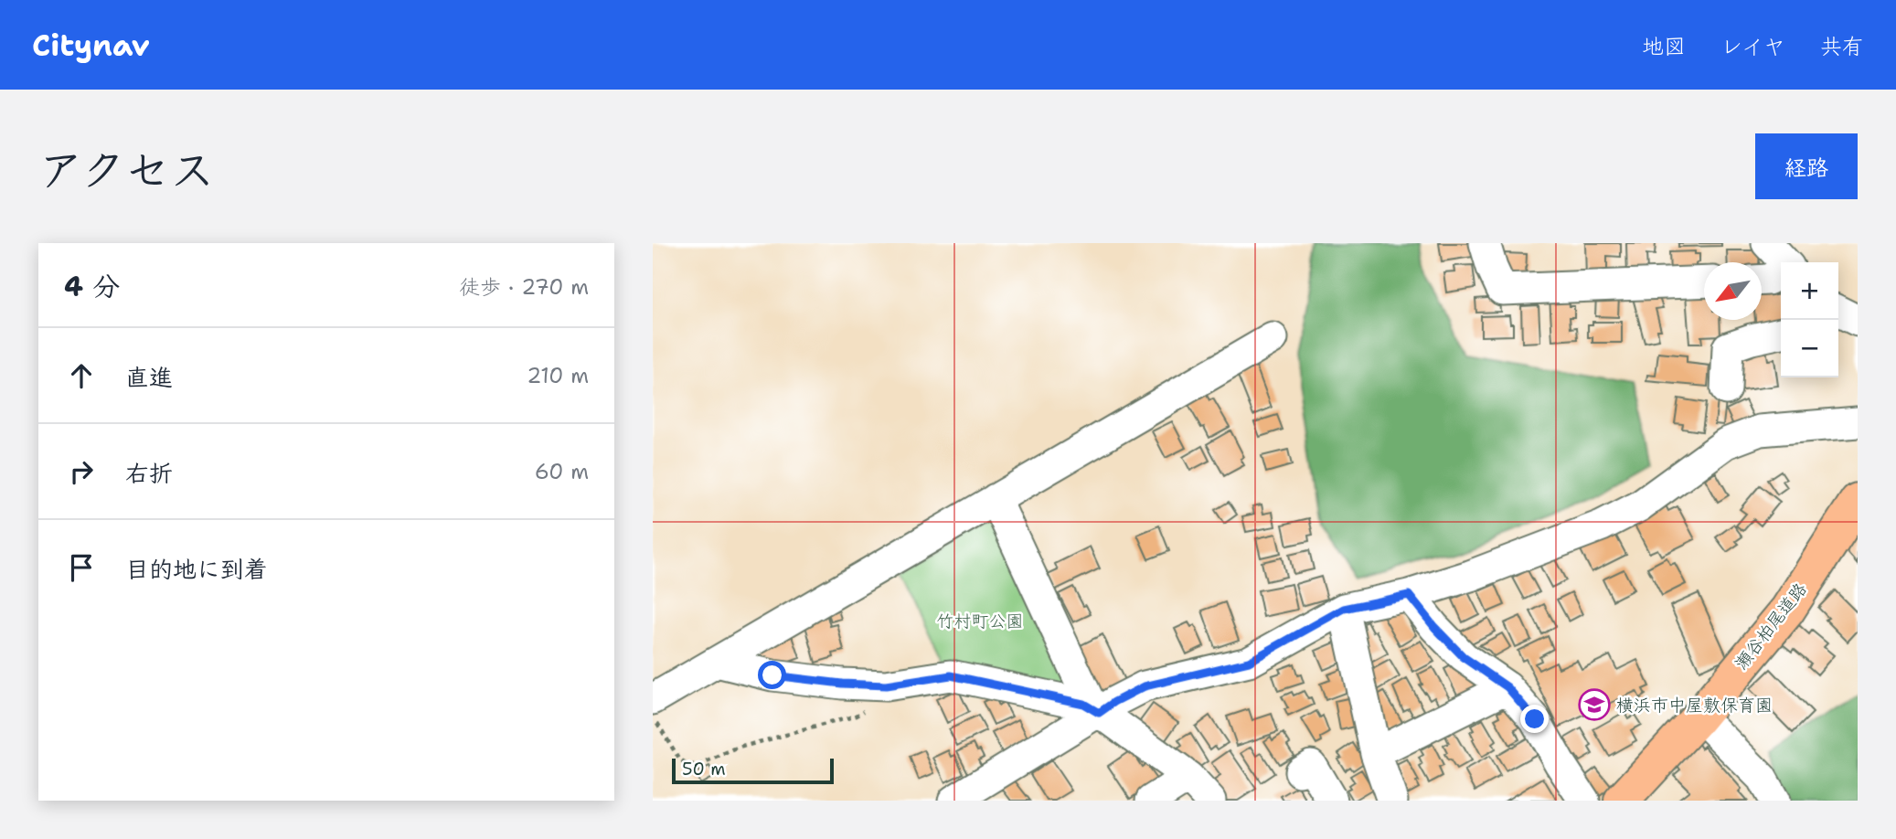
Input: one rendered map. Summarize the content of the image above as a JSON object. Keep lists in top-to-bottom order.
{
  "streets": {
    "main road": ["瀬谷柏尾道路"]
  },
  "parks": ["竹村町公園"],
  "places": {
    "school or university": ["横浜市中屋敷保育園"]
  },
  "scale_bar": "50 m",
  "north": "bottom left",
  "page": {
    "header": "Citynav",
    "nav": ["地図", "レイヤ", "共有"],
    "title": "アクセス",
    "buttons": "経路",
    "heading": ["4 分", "徒歩 · 270 m"],
    "map_buttons": ["+", "−"],
    "list": [
      ["直進", "210 m"],
      ["右折", "60 m"],
      "目的地に到着"
    ],
    "scale": "50 m"
  }
}
